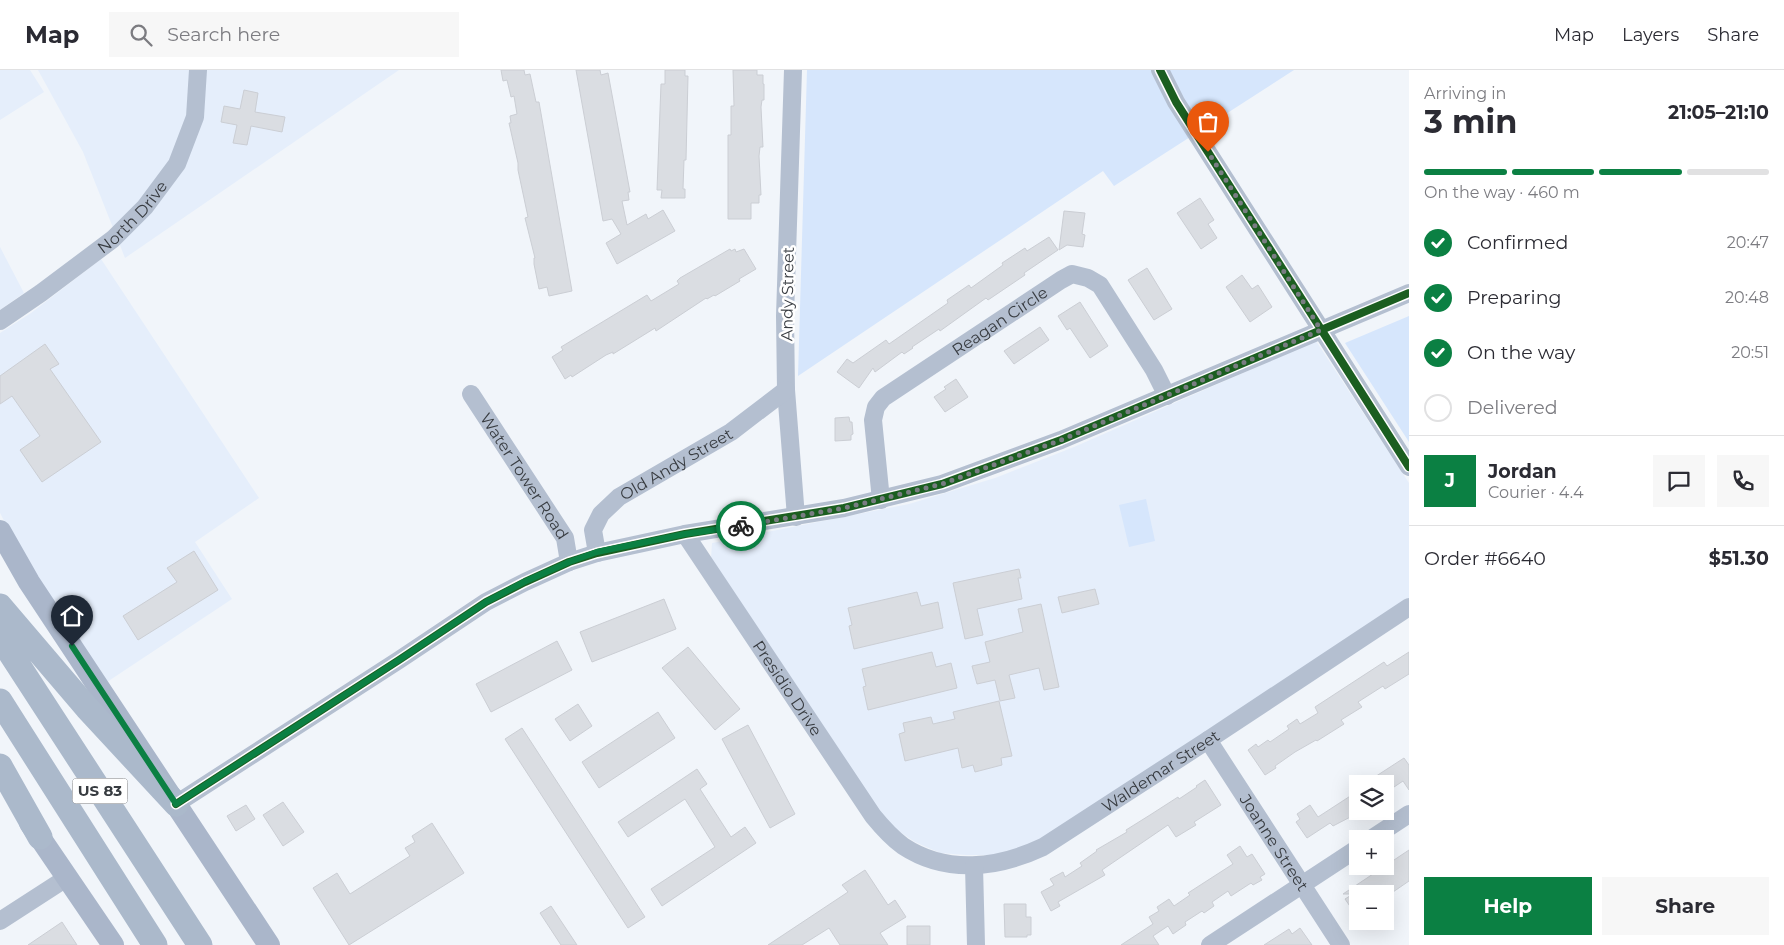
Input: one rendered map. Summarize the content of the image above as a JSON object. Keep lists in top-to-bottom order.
{
  "streets": {
    "highway": ["US 83"],
    "street": [
      "North Drive",
      "Andy Street",
      "Reagan Circle",
      "Old Andy Street",
      "Water Tower Road",
      "Presidio Drive",
      "Waldemar Street",
      "Joanne Street"
    ]
  },
  "crossings": [
    ["Andy Street", "Old Andy Street"],
    ["Presidio Drive", "Waldemar Street"],
    ["Waldemar Street", "Joanne Street"]
  ],
  "page": {
    "header": "Map",
    "search": "Search here",
    "nav": ["Map", "Layers", "Share"],
    "heading": ["3 min", "Arriving in", "21:05–21:10"],
    "panel": [
      "Jordan",
      "Courier · 4.4",
      "Order #6640",
      "$51.30"
    ],
    "bar": "On the way · 460 m",
    "list": [
      ["Confirmed", "20:47"],
      ["Preparing", "20:48"],
      ["On the way", "20:51"],
      "Delivered"
    ],
    "round": "J",
    "map_buttons": ["+", "−"],
    "buttons": ["Help", "Share"]
  }
}
